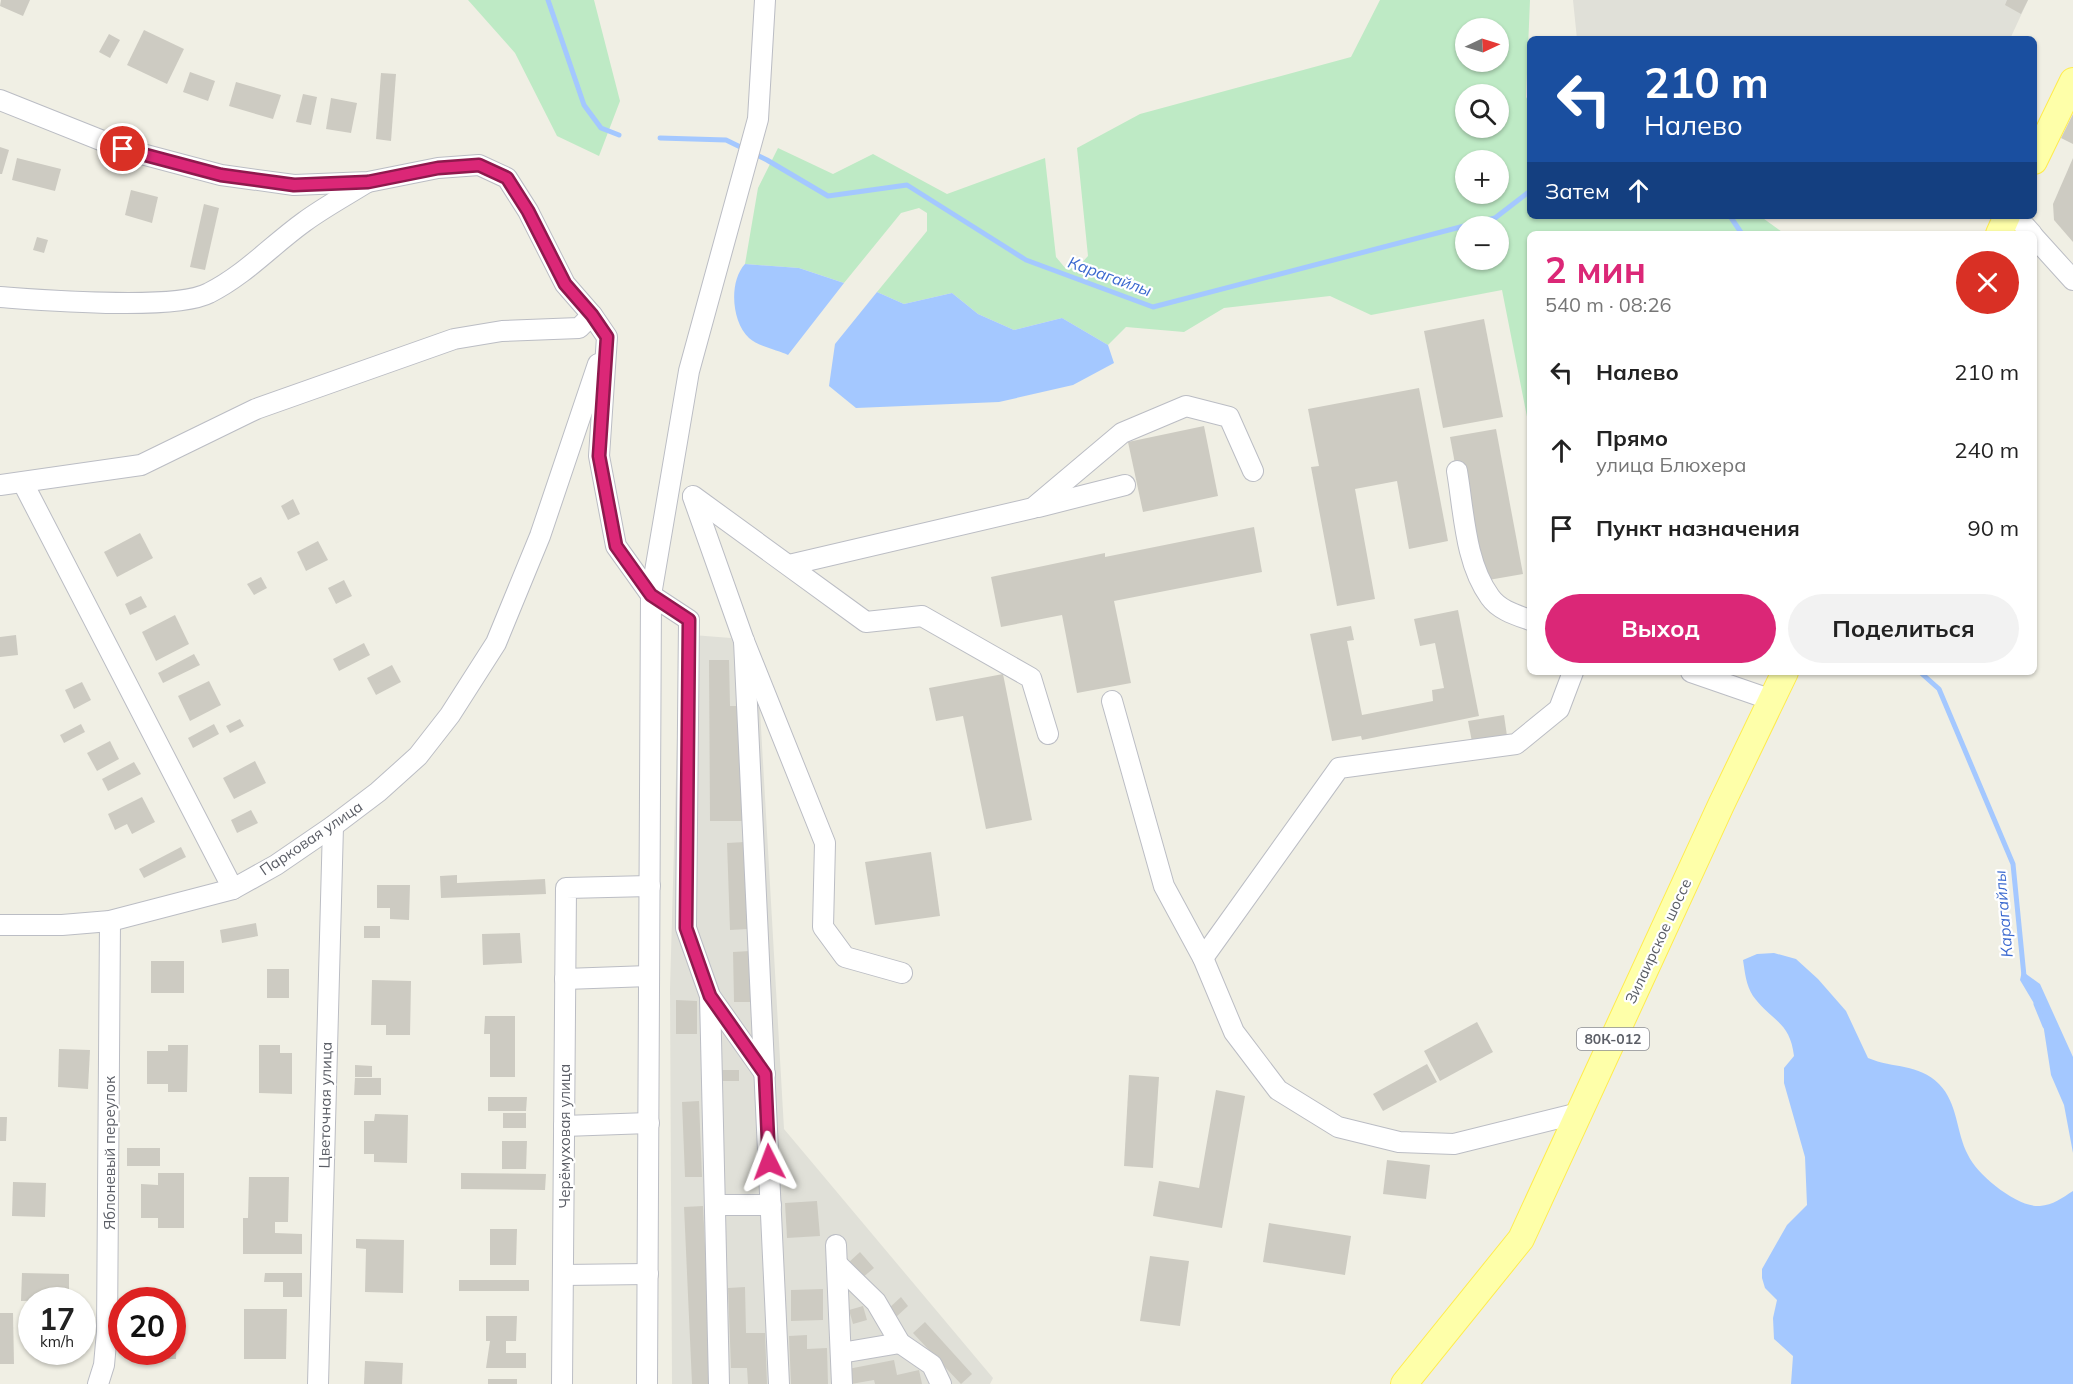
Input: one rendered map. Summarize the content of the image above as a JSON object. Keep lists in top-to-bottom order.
{
  "streets": {
    "main road": ["Зилаирское шоссе", "80К-012"],
    "street": [
      "Парковая улица",
      "Цветочная улица",
      "Черёмуховая улица",
      "Яблоневый переулок"
    ]
  },
  "crossings": [
    ["Парковая улица", "Цветочная улица"],
    ["Парковая улица", "Яблоневый переулок"]
  ],
  "water": ["Карагайлы"],
  "north": "right",
  "page": {
    "map_buttons": ["+", "−"],
    "turn": ["210 m", "Налево"],
    "then": "Затем",
    "heading": ["2 мин", "540 m · 08:26"],
    "list": [
      {
        "name": "Налево",
        "value": "210 m"
      },
      {
        "name": "Прямо",
        "note": "улица Блюхера",
        "value": "240 m"
      },
      {
        "name": "Пункт назначения",
        "value": "90 m"
      }
    ],
    "buttons": ["Выход", "Поделиться"],
    "speed": "17 km/h",
    "limit": "20"
  }
}
